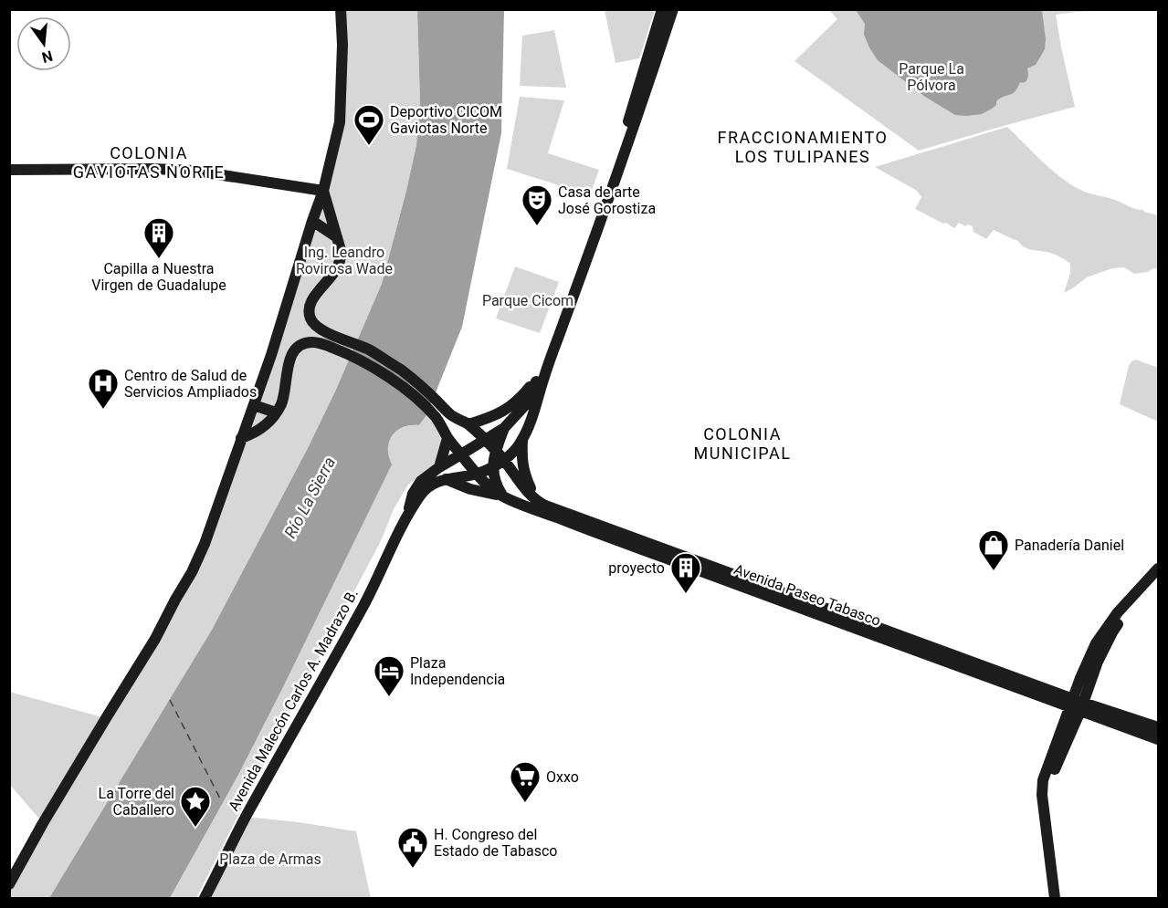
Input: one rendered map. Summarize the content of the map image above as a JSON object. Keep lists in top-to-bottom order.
{
  "streets": {
    "main road": ["Avenida Paseo Tabasco", "Avenida Malecón Carlos A. Madrazo B."]
  },
  "crossings": [
    ["Avenida Paseo Tabasco", "Avenida Malecón Carlos A. Madrazo B."]
  ],
  "districts": ["FRACCIONAMIENTO LOS TULIPANES", "COLONIA GAVIOTAS NORTE", "COLONIA MUNICIPAL"],
  "water": ["Río La Sierra"],
  "parks": [
    "Parque La Pólvora",
    "Ing. Leandro Rovirosa Wade",
    "Parque Cicom",
    "Plaza de Armas"
  ],
  "places": {
    "sports": ["Deportivo CICOM Gaviotas Norte"],
    "theatre": ["Casa de arte José Gorostiza"],
    "building": ["Capilla a Nuestra Virgen de Guadalupe", "proyecto"],
    "hospital": ["Centro de Salud de Servicios Ampliados"],
    "shop": ["Panadería Daniel"],
    "hotel": ["Plaza Independencia"],
    "supermarket": ["Oxxo"],
    "place": ["La Torre del Caballero"],
    "public building": ["H. Congreso del Estado de Tabasco"]
  },
  "north": "bottom"
}
